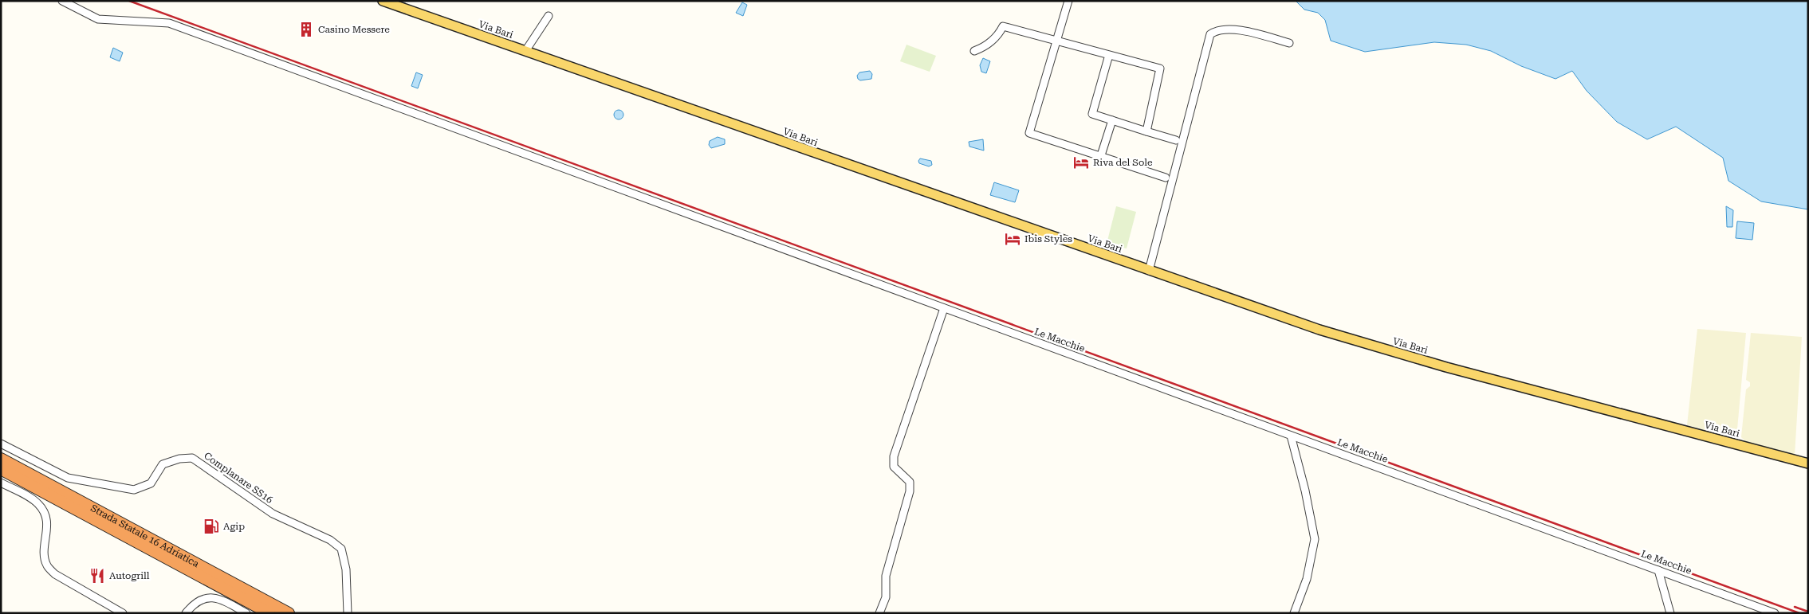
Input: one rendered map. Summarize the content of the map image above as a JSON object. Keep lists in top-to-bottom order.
{
  "streets": {
    "highway": ["Strada Statale 16 Adriatica"],
    "main road": ["Via Bari"],
    "street": ["Le Macchie", "Complanare SS16"]
  },
  "places": {
    "building": ["Casino Messere"],
    "hotel": ["Riva del Sole", "Ibis Styles"],
    "fuel station": ["Agip"],
    "restaurant": ["Autogrill"]
  }
}
